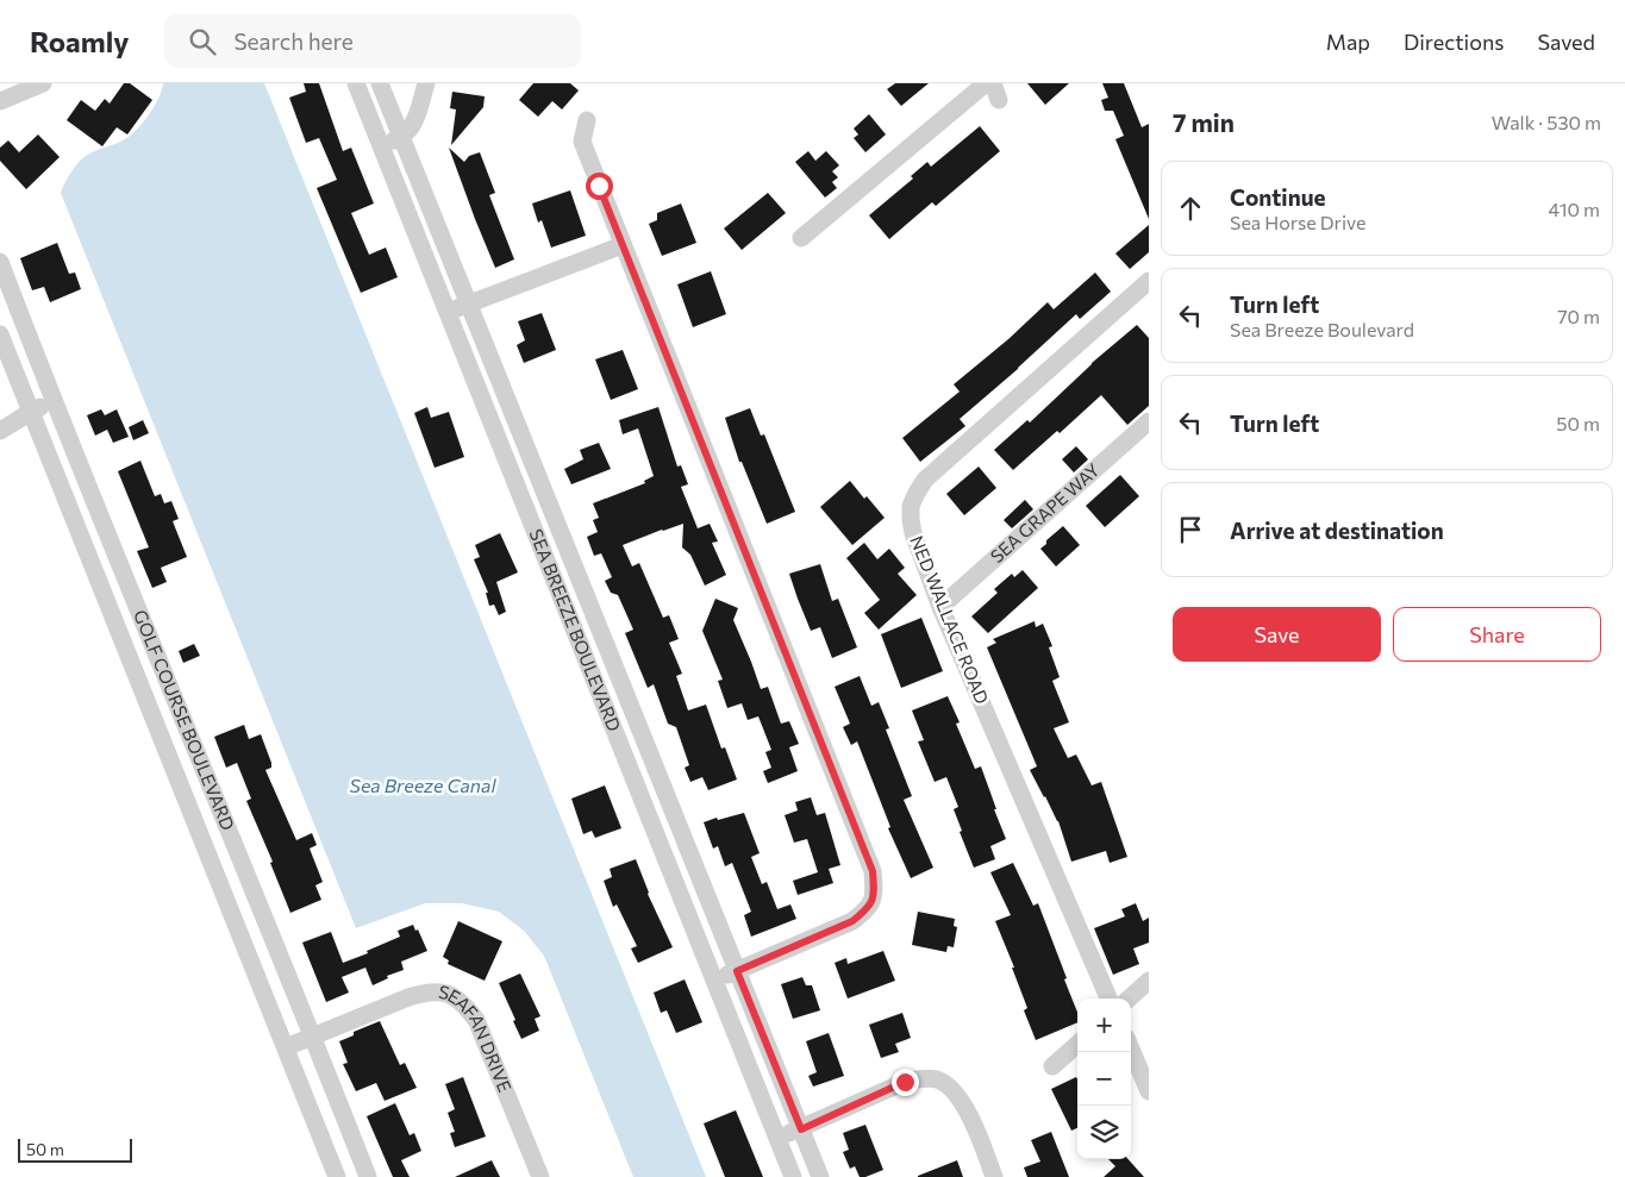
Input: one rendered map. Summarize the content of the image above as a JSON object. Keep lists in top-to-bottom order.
{
  "streets": {
    "street": [
      "SEA GRAPE WAY",
      "NED WALLACE ROAD",
      "SEA BREEZE BOULEVARD",
      "GOLF COURSE BOULEVARD",
      "SEAFAN DRIVE"
    ]
  },
  "crossings": [
    ["SEA GRAPE WAY", "NED WALLACE ROAD"],
    ["GOLF COURSE BOULEVARD", "SEAFAN DRIVE"]
  ],
  "water": ["Sea Breeze Canal"],
  "scale_bar": "50 m",
  "page": {
    "header": "Roamly",
    "search": "Search here",
    "nav": ["Map", "Directions", "Saved"],
    "heading": ["7 min", "Walk · 530 m"],
    "list": [
      ["Continue", "Sea Horse Drive", "410 m"],
      ["Turn left", "Sea Breeze Boulevard", "70 m"],
      ["Turn left", "50 m"],
      "Arrive at destination"
    ],
    "buttons": ["Save", "Share"],
    "map_buttons": ["+", "−"],
    "scale": "50 m"
  }
}
